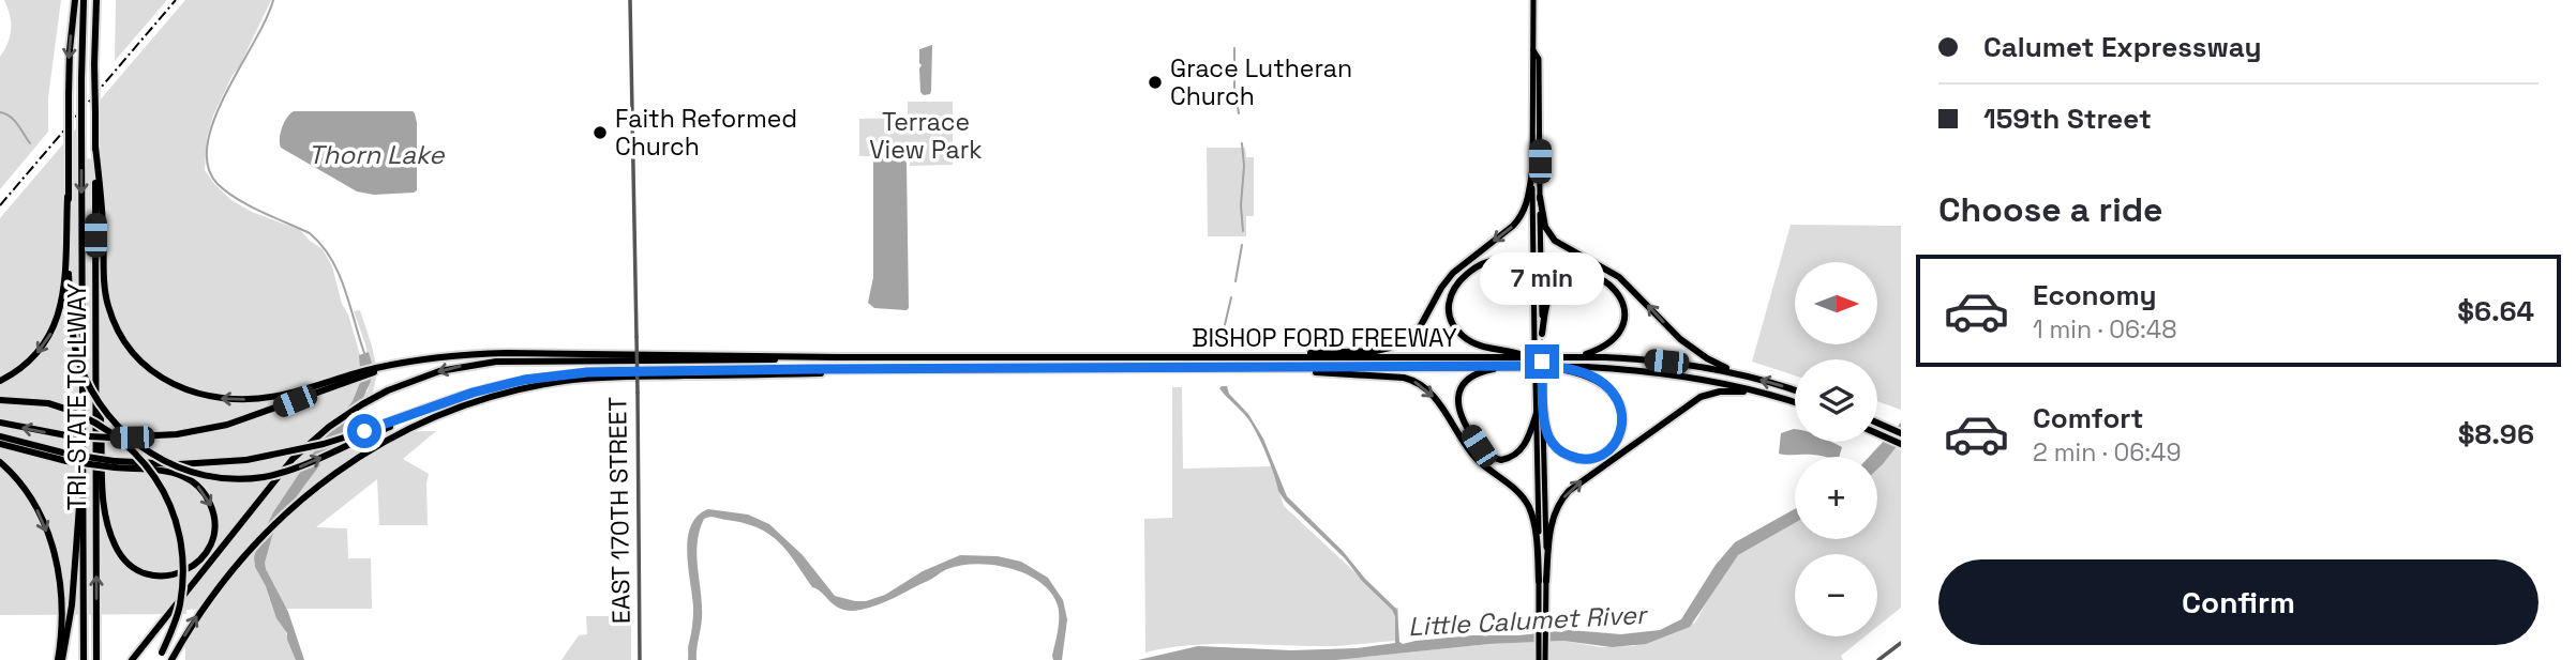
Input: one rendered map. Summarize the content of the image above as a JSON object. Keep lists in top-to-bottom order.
{
  "streets": {
    "highway": ["BISHOP FORD FREEWAY", "TRI-STATE TOLLWAY"],
    "street": ["EAST 170TH STREET"]
  },
  "water": ["Thorn Lake", "Little Calumet River"],
  "parks": ["Terrace View Park"],
  "places": ["Grace Lutheran Church", "Faith Reformed Church"],
  "north": "right",
  "page": {
    "banner": ["Calumet Expressway", "159th Street"],
    "heading": "Choose a ride",
    "bubble": "7 min",
    "list": [
      {
        "name": "Economy",
        "note": "1 min · 06:48",
        "value": "$6.64"
      },
      {
        "name": "Comfort",
        "note": "2 min · 06:49",
        "value": "$8.96"
      }
    ],
    "map_buttons": ["+", "−"],
    "buttons": "Confirm"
  }
}
